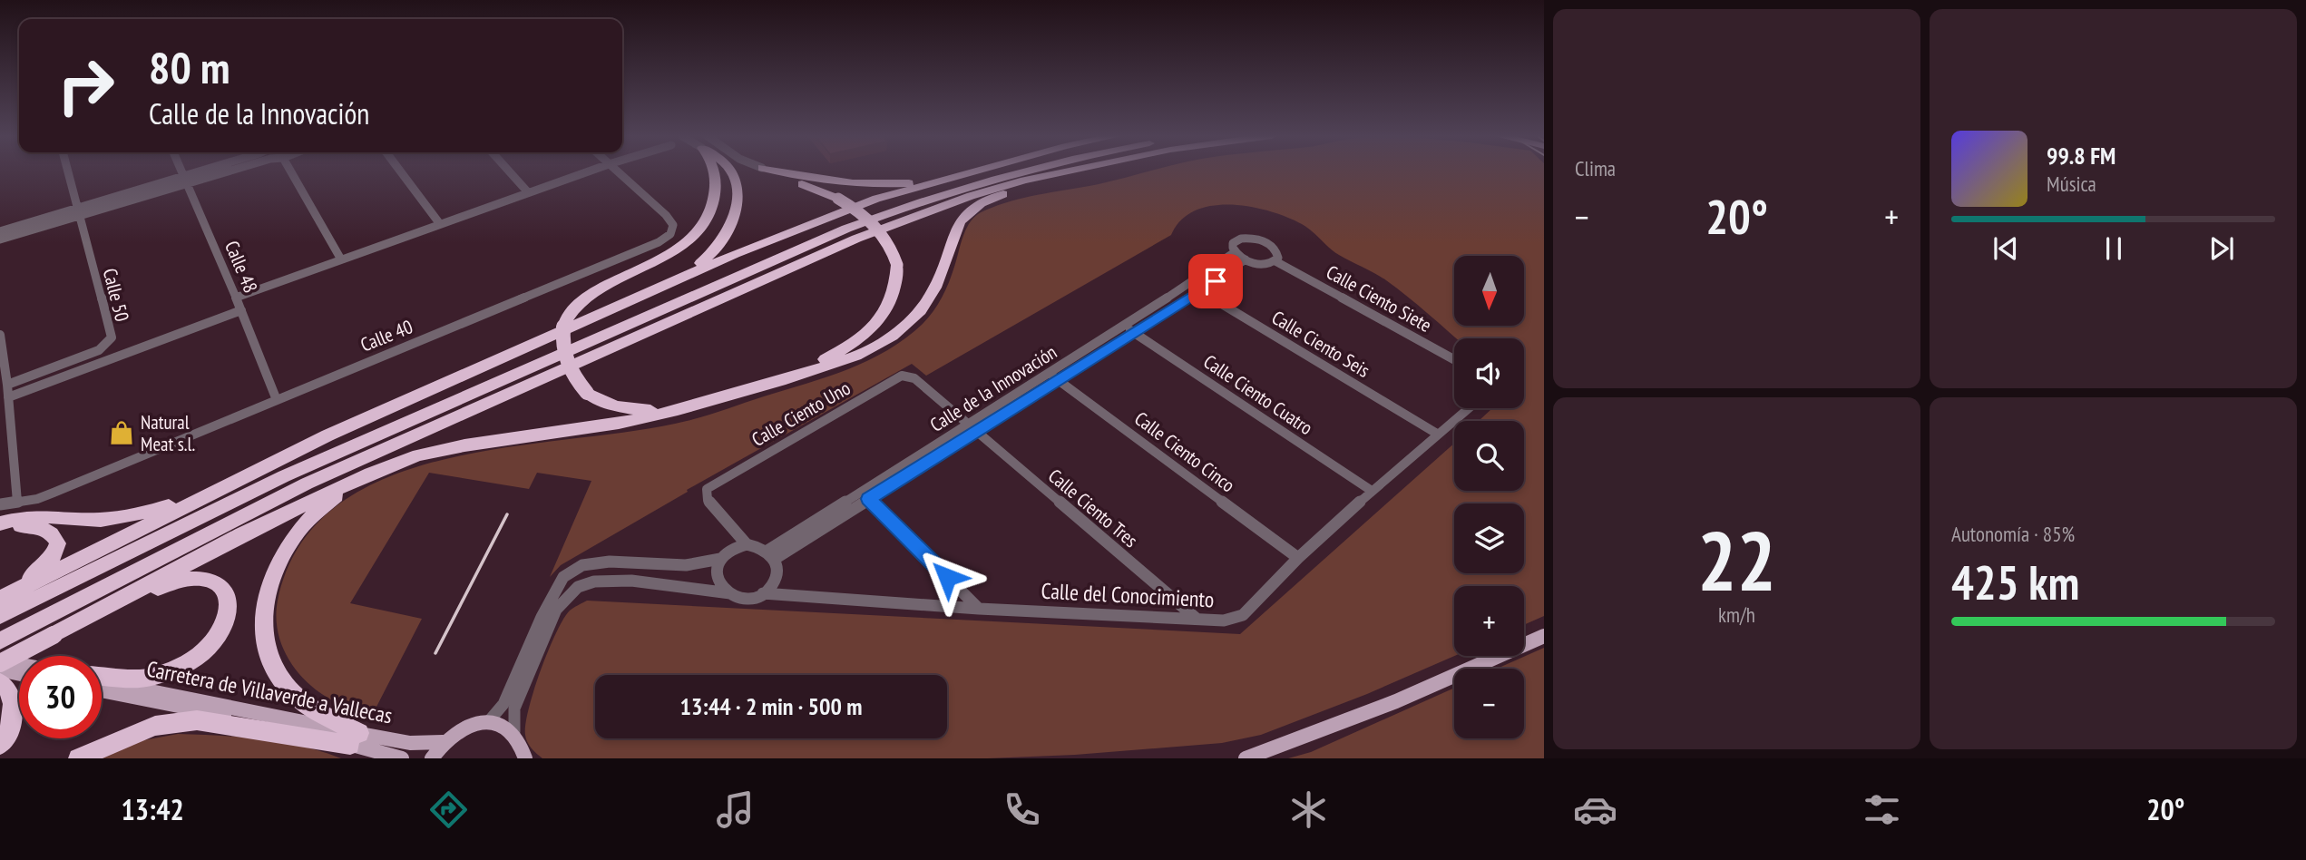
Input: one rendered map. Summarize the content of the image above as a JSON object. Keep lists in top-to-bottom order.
{
  "streets": {
    "main road": ["Carretera de Villaverde a Vallecas"],
    "street": [
      "Calle 48",
      "Calle 50",
      "Calle Ciento Siete",
      "Calle 40",
      "Calle Ciento Seis",
      "Calle de la Innovación",
      "Calle Ciento Cuatro",
      "Calle Ciento Uno",
      "Calle Ciento Cinco",
      "Calle Ciento Tres",
      "Calle del Conocimiento"
    ]
  },
  "crossings": [
    ["Calle 48", "Calle 40"],
    ["Calle Ciento Siete", "Calle de la Innovación"],
    ["Calle Ciento Seis", "Calle de la Innovación"],
    ["Calle Ciento Seis", "Calle del Conocimiento"],
    ["Calle de la Innovación", "Calle Ciento Cuatro"],
    ["Calle de la Innovación", "Calle Ciento Uno"],
    ["Calle de la Innovación", "Calle Ciento Cinco"],
    ["Calle de la Innovación", "Calle Ciento Tres"],
    ["Calle de la Innovación", "Calle del Conocimiento"],
    ["Calle Ciento Cuatro", "Calle del Conocimiento"],
    ["Calle Ciento Uno", "Calle Ciento Tres"],
    ["Calle Ciento Uno", "Calle del Conocimiento"],
    ["Calle Ciento Cinco", "Calle del Conocimiento"],
    ["Calle Ciento Tres", "Calle del Conocimiento"]
  ],
  "places": {
    "shop": ["Natural Meat s.l."]
  },
  "north": "bottom",
  "page": {
    "tile": [
      "Clima",
      ["22", "km/h"],
      ["Autonomía · 85%", "425 km"]
    ],
    "turn": ["80 m", "Calle de la Innovación"],
    "song": ["99.8 FM", "Música"],
    "heat": ["−", "20°", "+"],
    "map_buttons": ["+", "−"],
    "limit": "30",
    "trip": "13:44 · 2 min · 500 m",
    "tabs": ["13:42", "20°"]
  }
}
